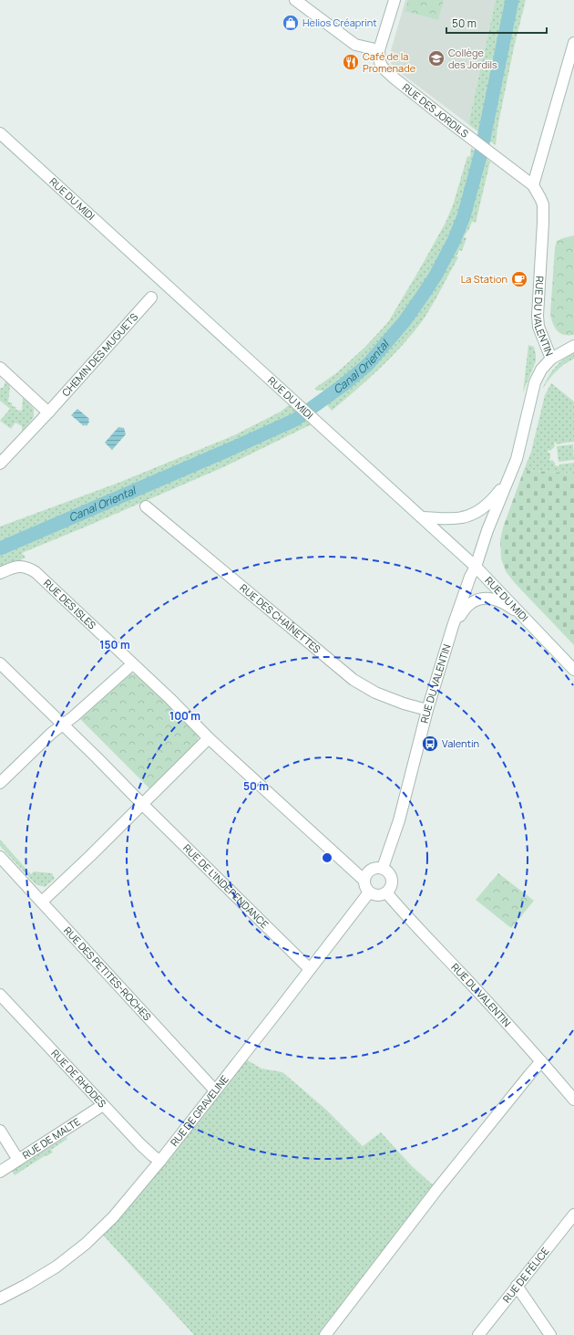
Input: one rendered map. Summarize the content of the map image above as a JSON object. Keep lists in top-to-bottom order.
{
  "streets": {
    "street": [
      "RUE DES JORDILS",
      "RUE DU MIDI",
      "RUE DU VALENTIN",
      "CHEMIN DES MUGUETS",
      "RUE DES ISLES",
      "RUE DES CHAÎNETTES",
      "RUE DE L'INDÉPENDANCE",
      "RUE DES PETITES-ROCHES",
      "RUE DE RHODES",
      "RUE DE GRAVELINE",
      "RUE DE MALTE",
      "RUE DE FÉLICE"
    ]
  },
  "crossings": [
    ["RUE DES JORDILS", "RUE DU VALENTIN"],
    ["RUE DU MIDI", "RUE DU VALENTIN"],
    ["RUE DU VALENTIN", "RUE DES ISLES"],
    ["RUE DU VALENTIN", "RUE DES CHAÎNETTES"],
    ["RUE DU VALENTIN", "RUE DE GRAVELINE"],
    ["RUE DES ISLES", "RUE DE GRAVELINE"],
    ["RUE DE L'INDÉPENDANCE", "RUE DE GRAVELINE"],
    ["RUE DES PETITES-ROCHES", "RUE DE GRAVELINE"],
    ["RUE DE RHODES", "RUE DE GRAVELINE"],
    ["RUE DE RHODES", "RUE DE MALTE"]
  ],
  "water": ["Canal Oriental"],
  "places": {
    "shop": ["Helios Créaprint"],
    "school or university": ["Collège des Jordils"],
    "restaurant": ["Café de la Promenade"],
    "cafe": ["La Station"],
    "bus stop": ["Valentin"]
  },
  "scale_bar": "50 m",
  "rings": ["150 m", "100 m", "50 m"]
}
